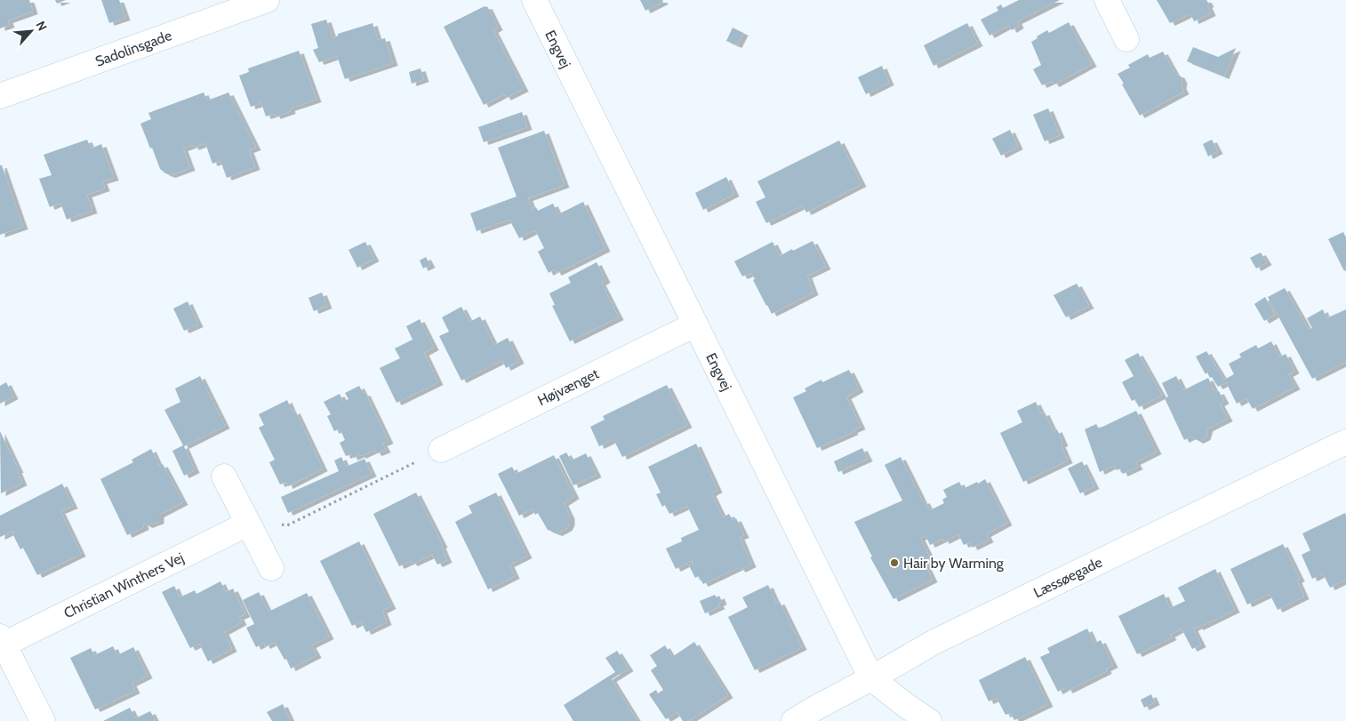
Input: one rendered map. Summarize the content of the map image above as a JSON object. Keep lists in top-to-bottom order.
{
  "streets": {
    "street": [
      "Sadolinsgade",
      "Engvej",
      "Højvænget",
      "Læssøegade",
      "Christian Winthers Vej"
    ]
  },
  "crossings": [
    ["Engvej", "Højvænget"],
    ["Engvej", "Læssøegade"]
  ],
  "places": ["Hair by Warming"],
  "north": "top right"
}
